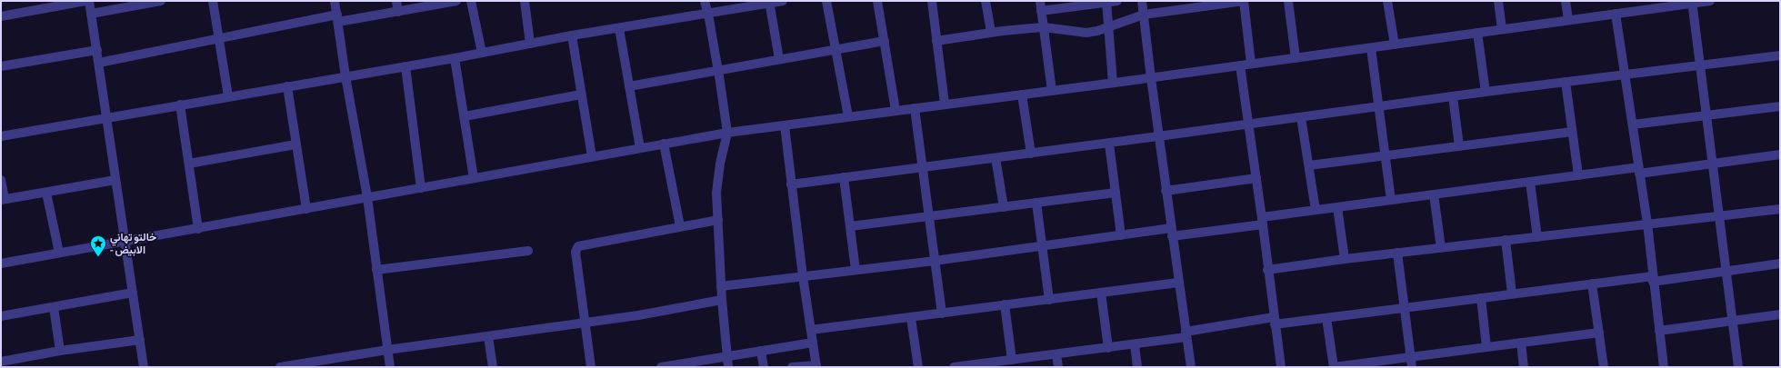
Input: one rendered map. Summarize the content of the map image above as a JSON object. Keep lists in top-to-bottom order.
{
  "places": {
    "place": ["خالتو تهاني - الابيض"]
  }
}
